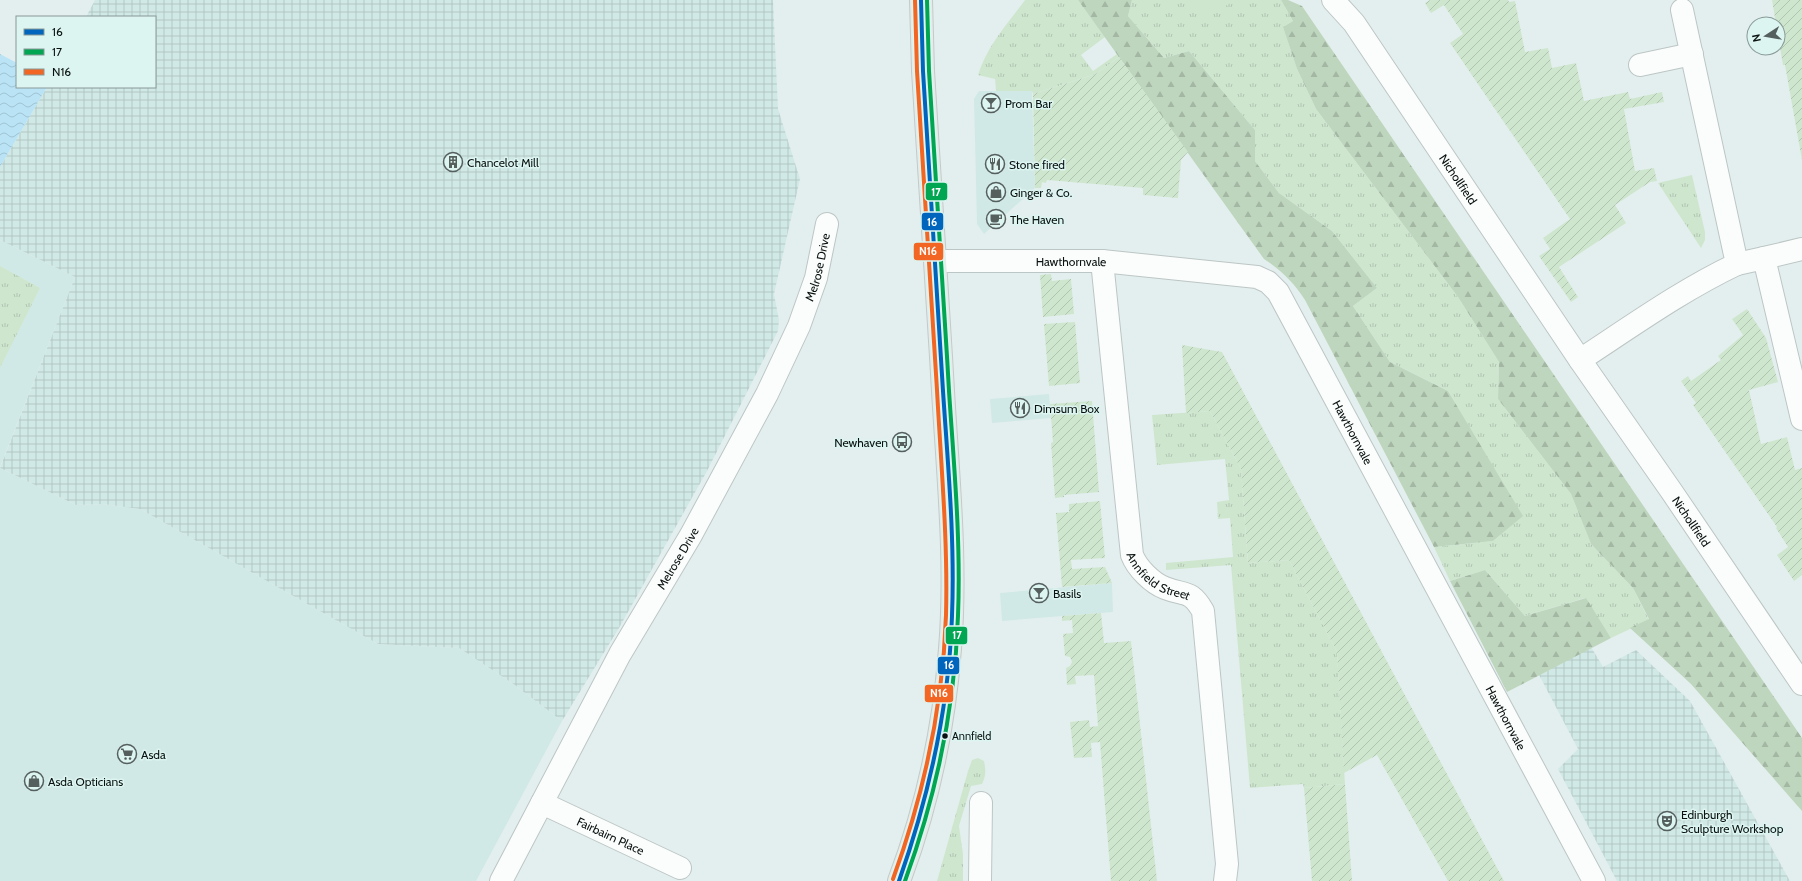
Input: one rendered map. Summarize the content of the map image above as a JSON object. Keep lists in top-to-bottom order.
{
  "streets": {
    "street": [
      "Nichollfield",
      "Hawthornvale",
      "Melrose Drive",
      "Annfield Street",
      "Fairbairn Place"
    ]
  },
  "crossings": [
    ["Hawthornvale", "Annfield Street"],
    ["Melrose Drive", "Fairbairn Place"]
  ],
  "places": {
    "bar": ["Prom Bar", "Basils"],
    "building": ["Chancelot Mill"],
    "restaurant": ["Stone fired", "Dimsum Box"],
    "shop": ["Ginger & Co.", "Asda Opticians"],
    "cafe": ["The Haven"],
    "bus stop": ["Newhaven"],
    "other": ["Annfield"],
    "supermarket": ["Asda"],
    "theatre": ["Edinburgh Sculpture Workshop"]
  },
  "lines": ["transit line 16", "transit line 17", "transit line N16"],
  "legend": ["16", "17", "N16"],
  "north": "left"
}
